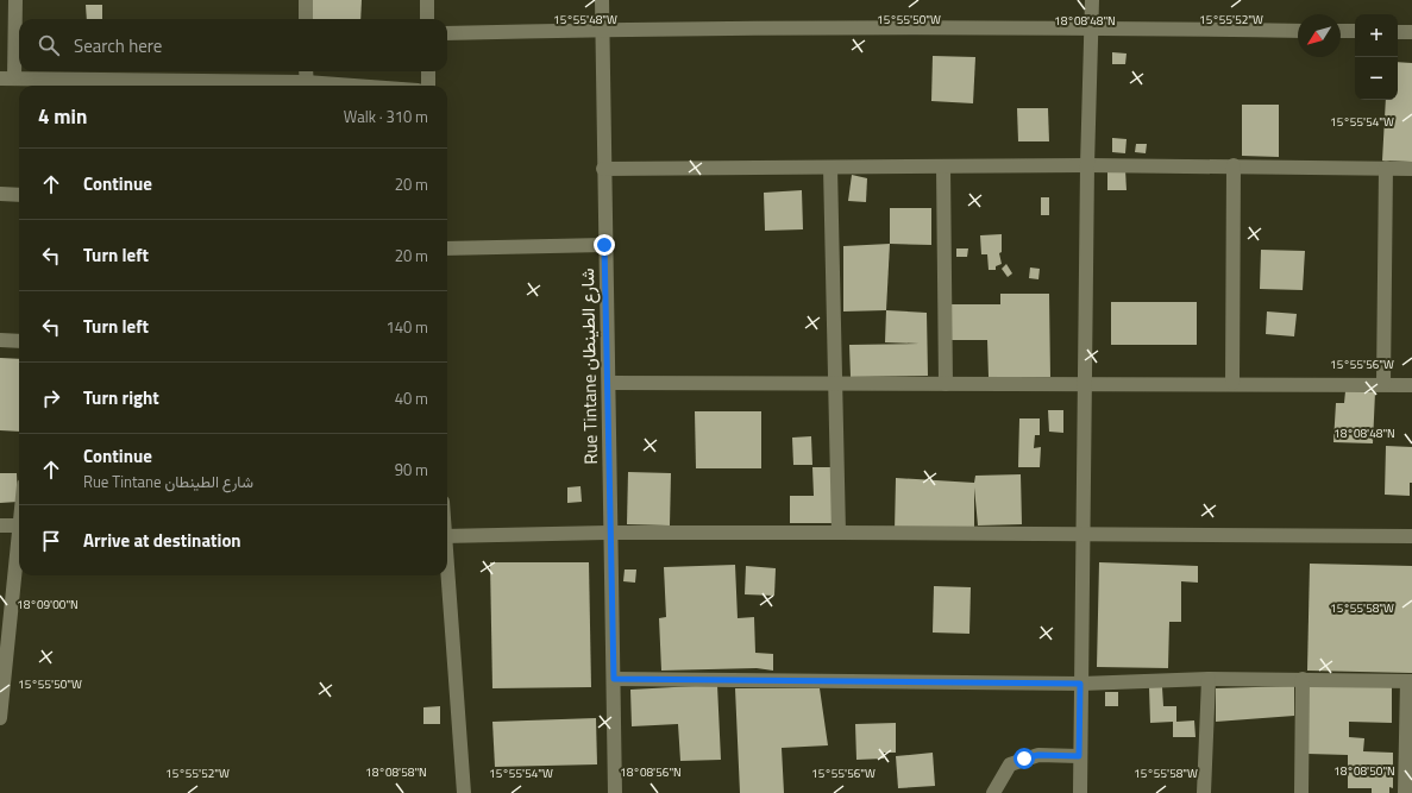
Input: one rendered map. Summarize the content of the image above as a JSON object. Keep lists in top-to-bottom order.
{
  "streets": {
    "street": ["Rue Tintane شارع الطينطان"]
  },
  "north": "bottom left",
  "page": {
    "map_buttons": ["+", "−"],
    "search": "Search here",
    "heading": ["4 min", "Walk · 310 m"],
    "list": [
      ["Continue", "20 m"],
      ["Turn left", "20 m"],
      ["Turn left", "140 m"],
      ["Turn right", "40 m"],
      ["Continue", "Rue Tintane شارع الطينطان", "90 m"],
      "Arrive at destination"
    ]
  },
  "coordinates": [
    "15°55'48\"W",
    "15°55'50\"W",
    "15°55'52\"W",
    "18°08'48\"N",
    "15°55'54\"W",
    "15°55'56\"W",
    "18°09'00\"N",
    "15°55'58\"W",
    "18°08'50\"N",
    "18°08'58\"N",
    "18°08'56\"N"
  ]
}
